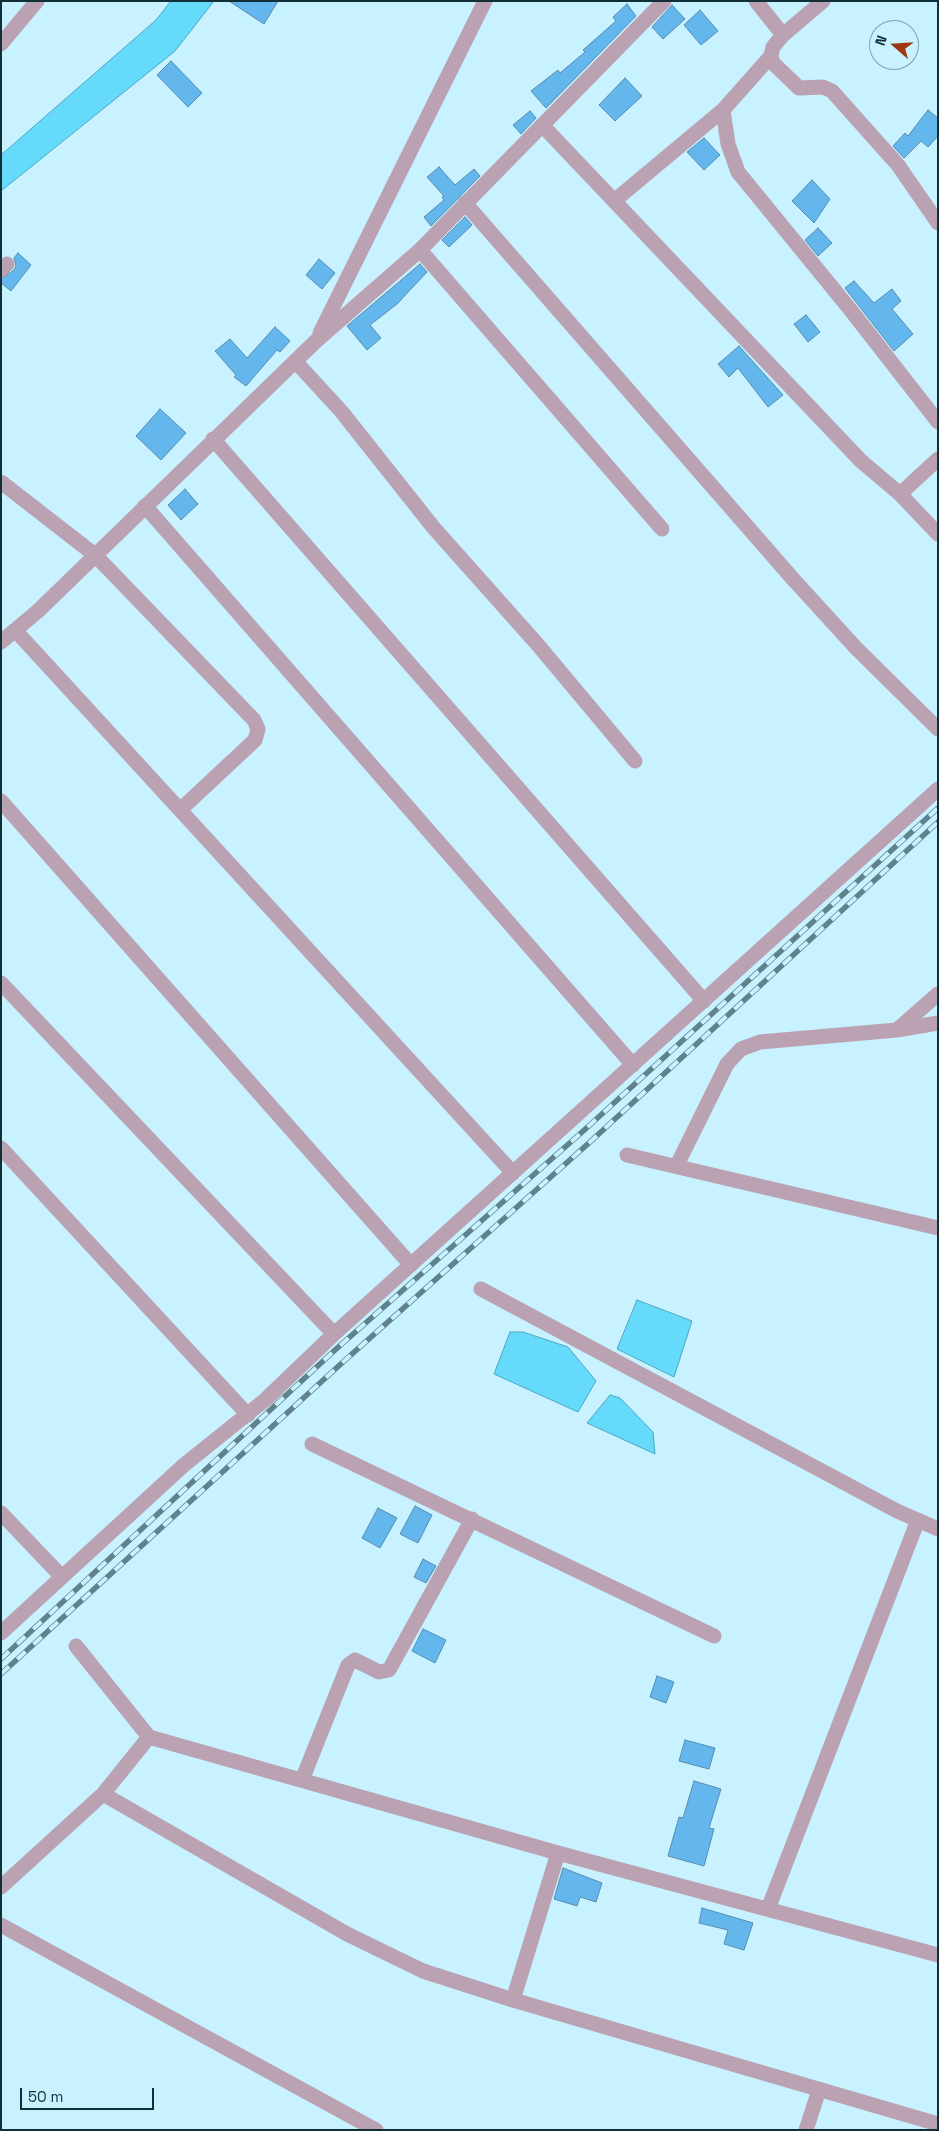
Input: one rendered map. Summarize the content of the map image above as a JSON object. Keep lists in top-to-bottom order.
{
  "scale_bar": "50 m",
  "north": "left"
}
